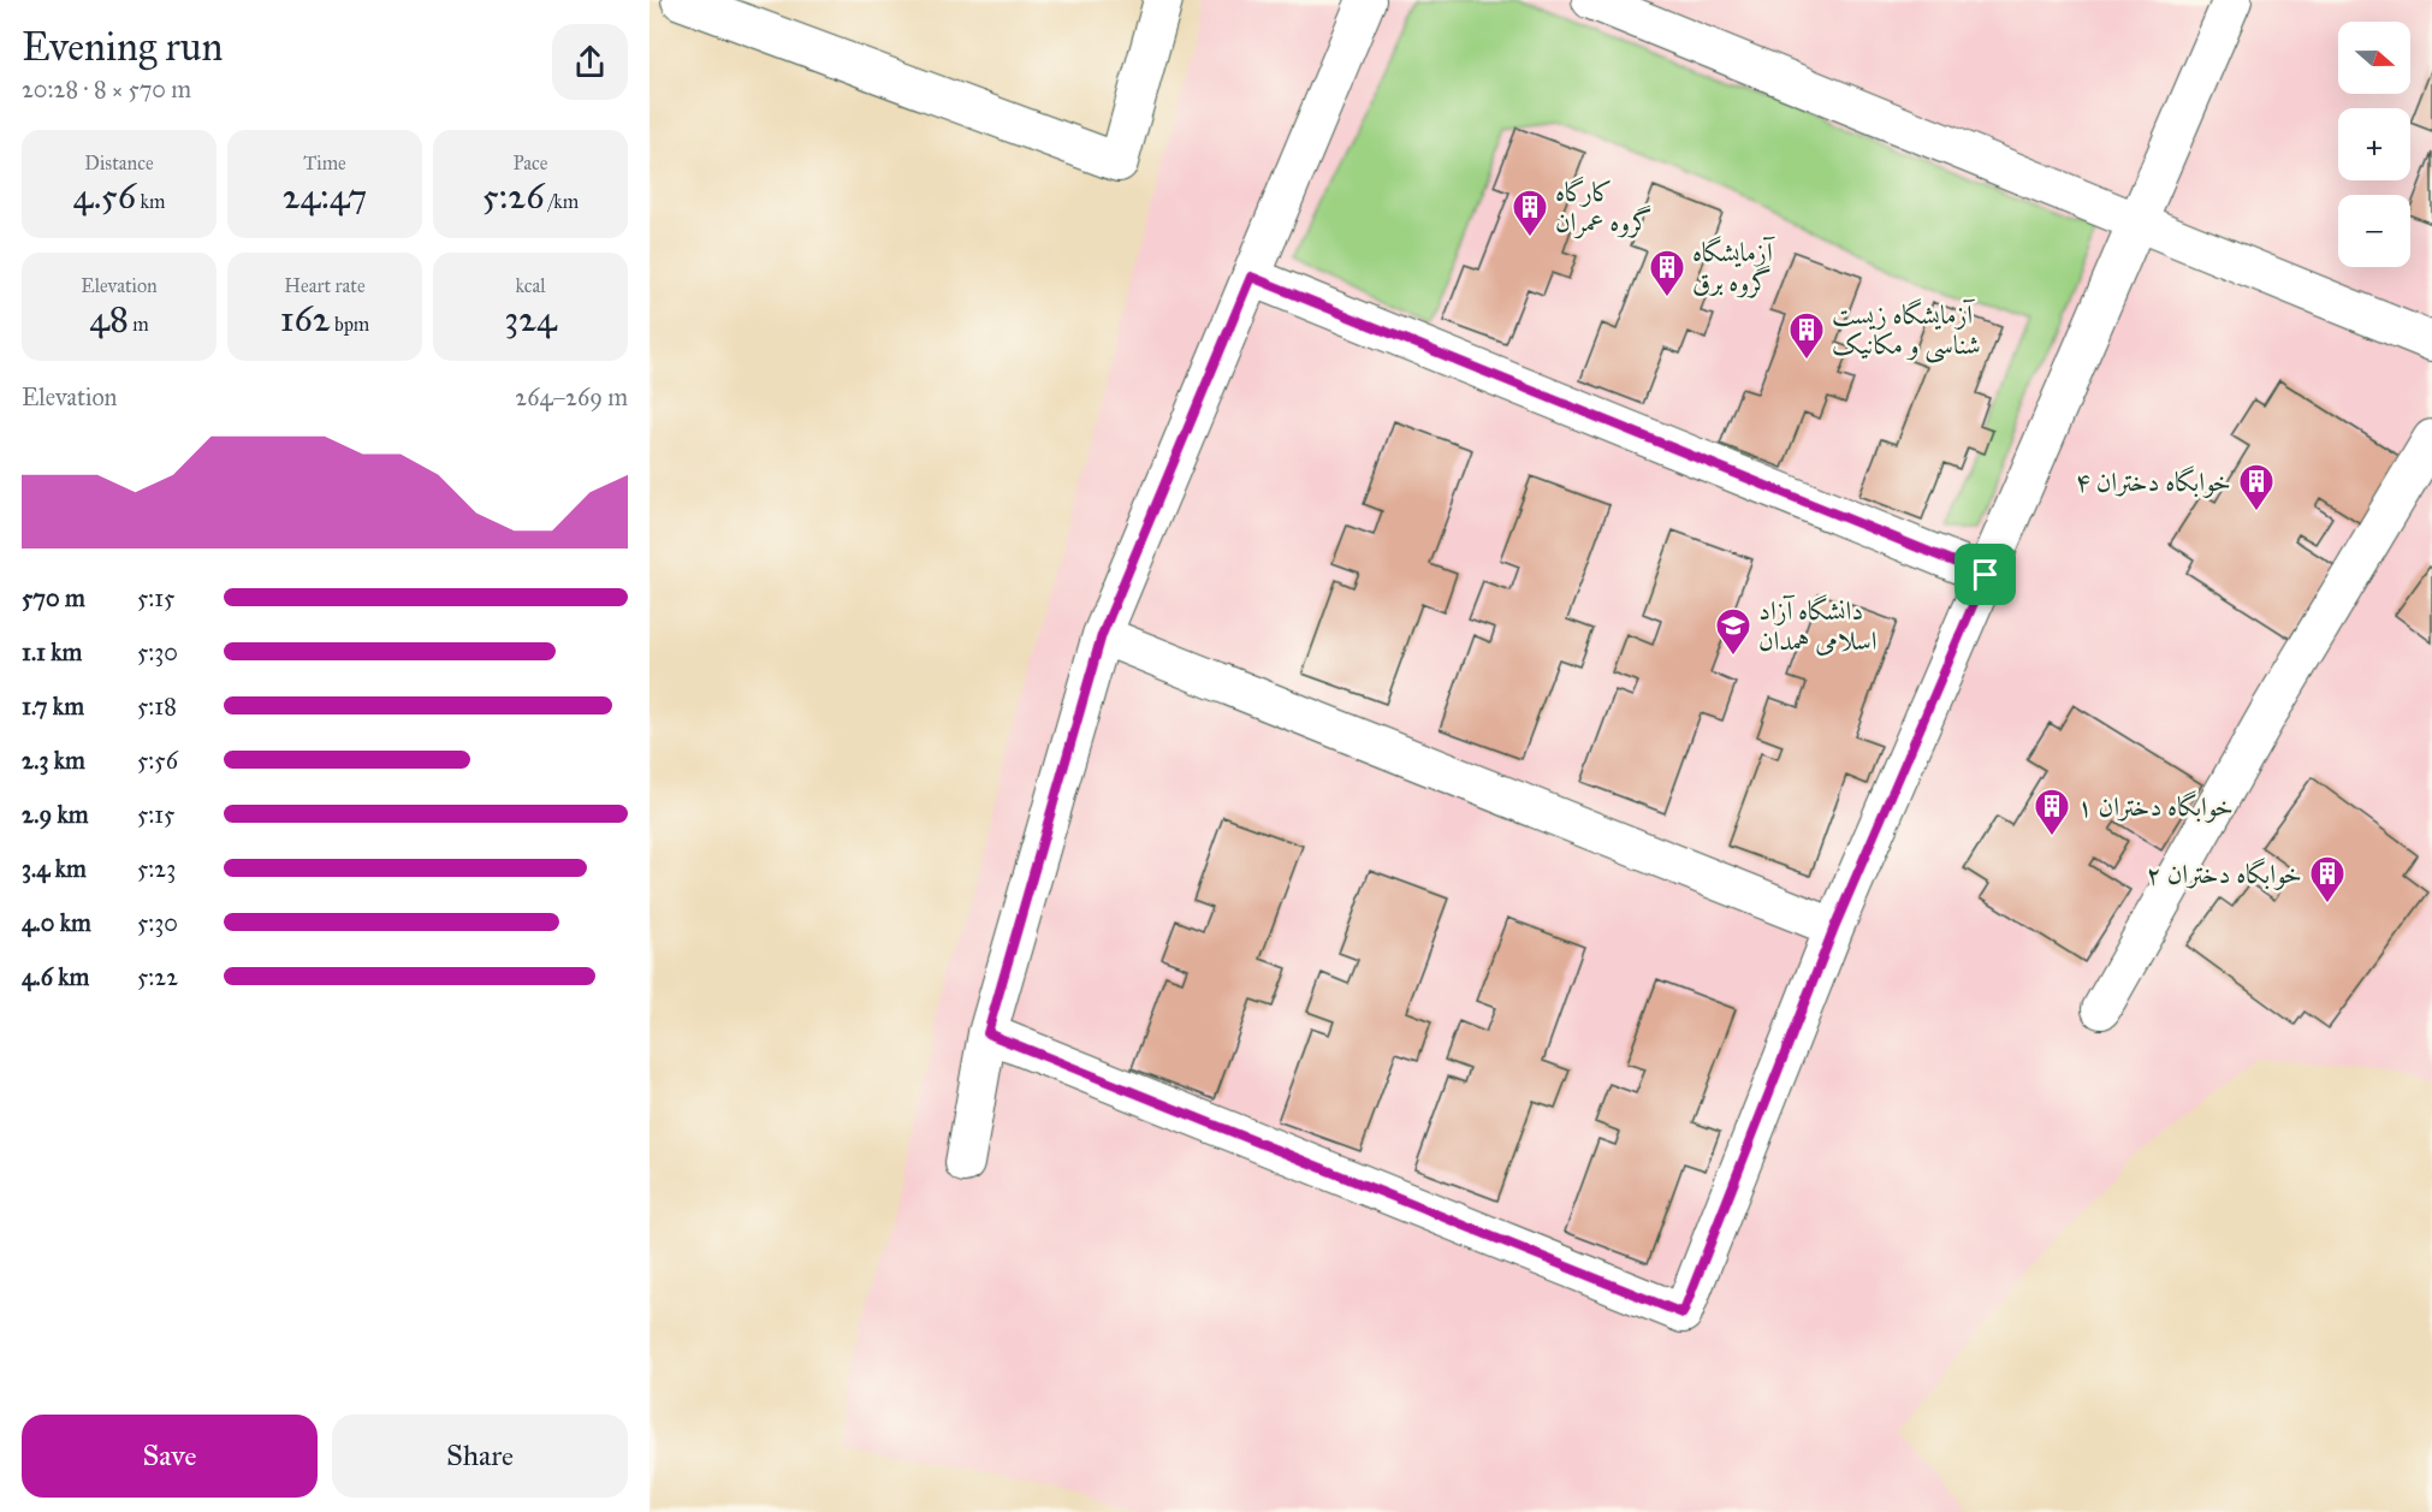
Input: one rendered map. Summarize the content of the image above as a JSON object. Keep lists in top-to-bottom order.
{
  "places": {
    "building": [
      "کارگاه گروه عمران",
      "آزمایشگاه گروه برق",
      "آزمایشگاه زیست شناسی و مکانیک",
      "خوابگاه دختران ۴",
      "خوابگاه دختران ۱",
      "خوابگاه دختران ۲"
    ],
    "school or university": ["دانشگاه آزاد اسلامی همدان"]
  },
  "north": "right",
  "page": {
    "heading": ["Evening run", "20:28 · 8 × 570 m"],
    "map_buttons": ["+", "−"],
    "stats": [
      ["Distance", "4.56 km"],
      ["Time", "24:47"],
      ["Pace", "5:26 /km"],
      ["Elevation", "48 m"],
      ["Heart rate", "162 bpm"],
      ["kcal", "324"]
    ],
    "chart": ["Elevation", "264–269 m"],
    "list": [
      {
        "name": "570 m",
        "note": "5:15"
      },
      {
        "name": "1.1 km",
        "note": "5:30"
      },
      {
        "name": "1.7 km",
        "note": "5:18"
      },
      {
        "name": "2.3 km",
        "note": "5:56"
      },
      {
        "name": "2.9 km",
        "note": "5:15"
      },
      {
        "name": "3.4 km",
        "note": "5:23"
      },
      {
        "name": "4.0 km",
        "note": "5:30"
      },
      {
        "name": "4.6 km",
        "note": "5:22"
      }
    ],
    "buttons": ["Save", "Share"]
  }
}
